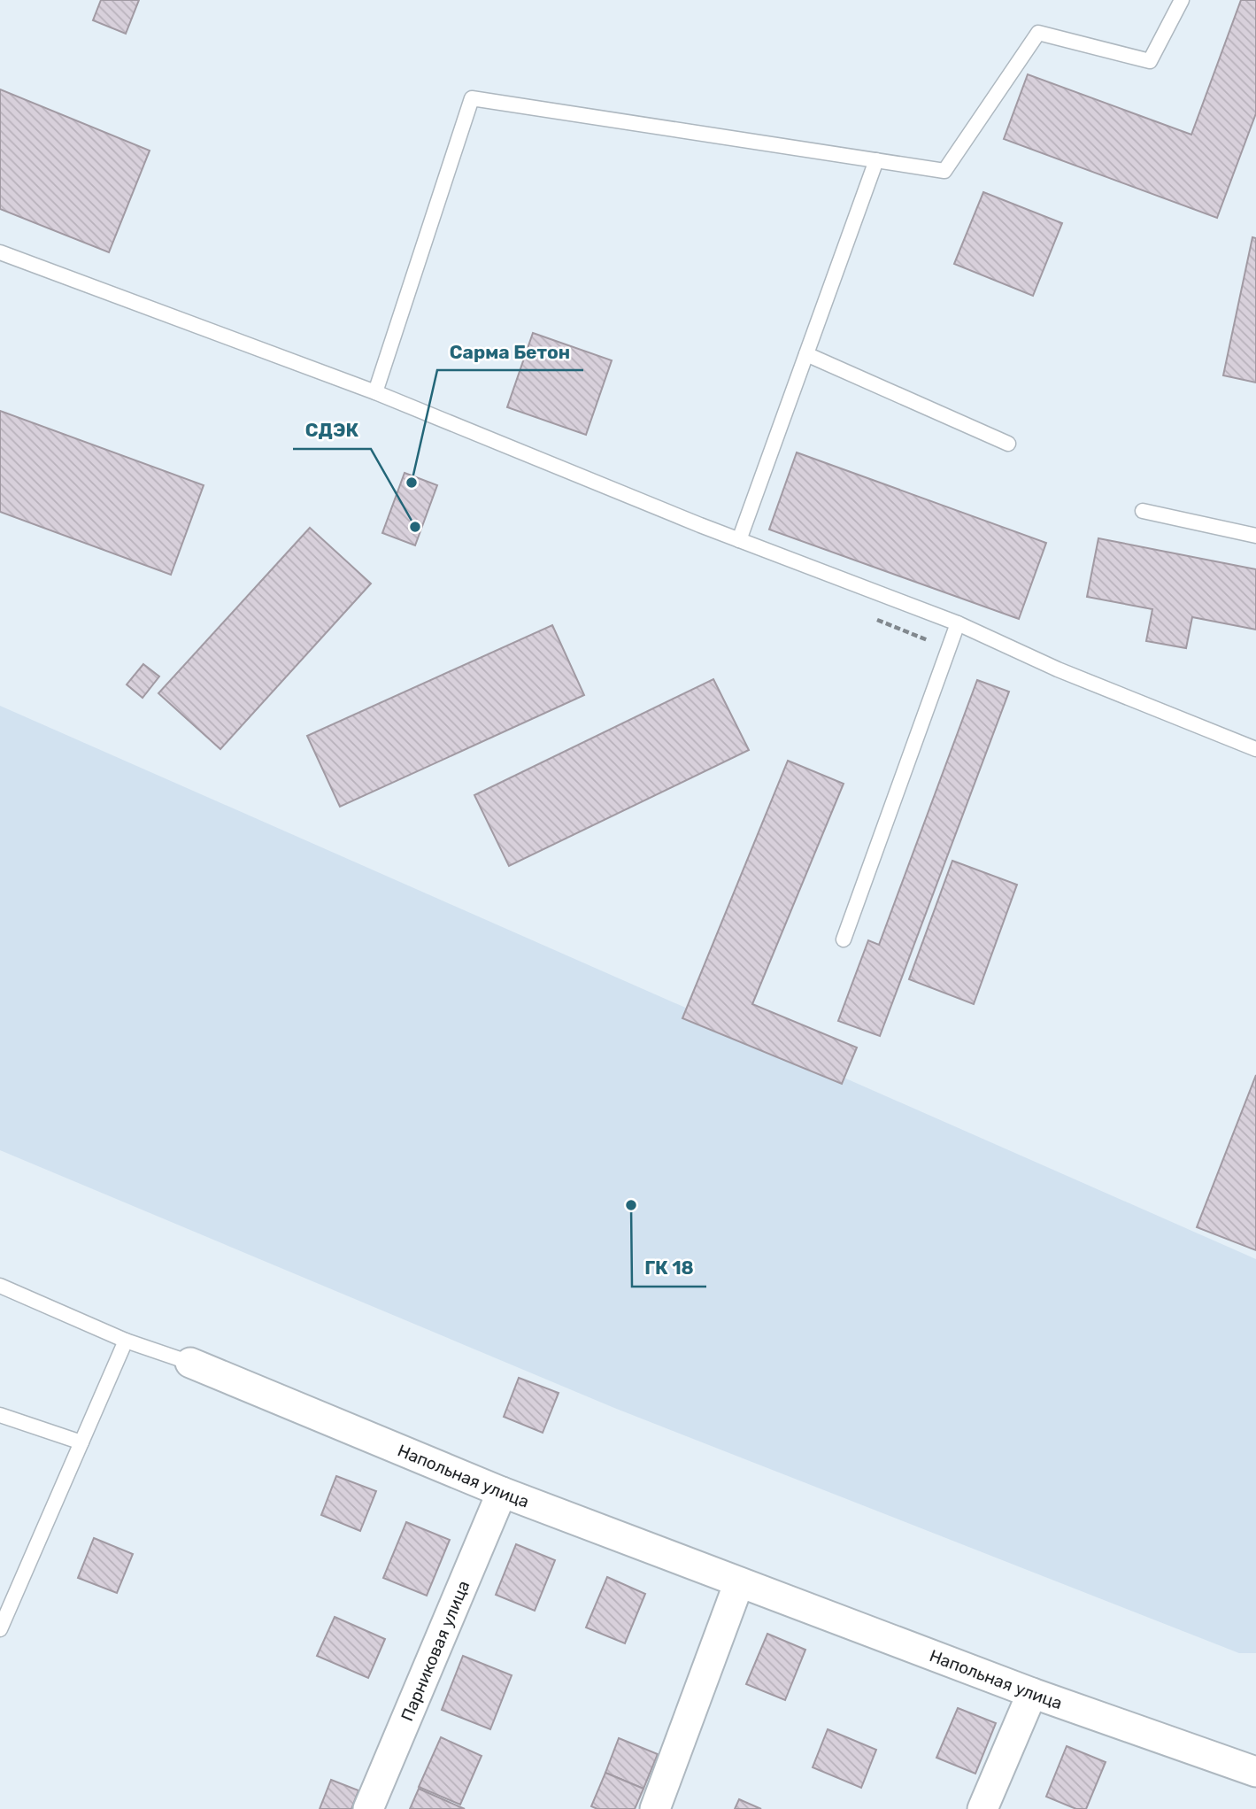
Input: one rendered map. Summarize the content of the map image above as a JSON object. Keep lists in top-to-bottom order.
{
  "streets": {
    "street": ["Напольная улица", "Парниковая улица"]
  },
  "crossings": [
    ["Напольная улица", "Парниковая улица"]
  ],
  "places": ["Сарма Бетон", "СДЭК", "ГК 18"]
}
